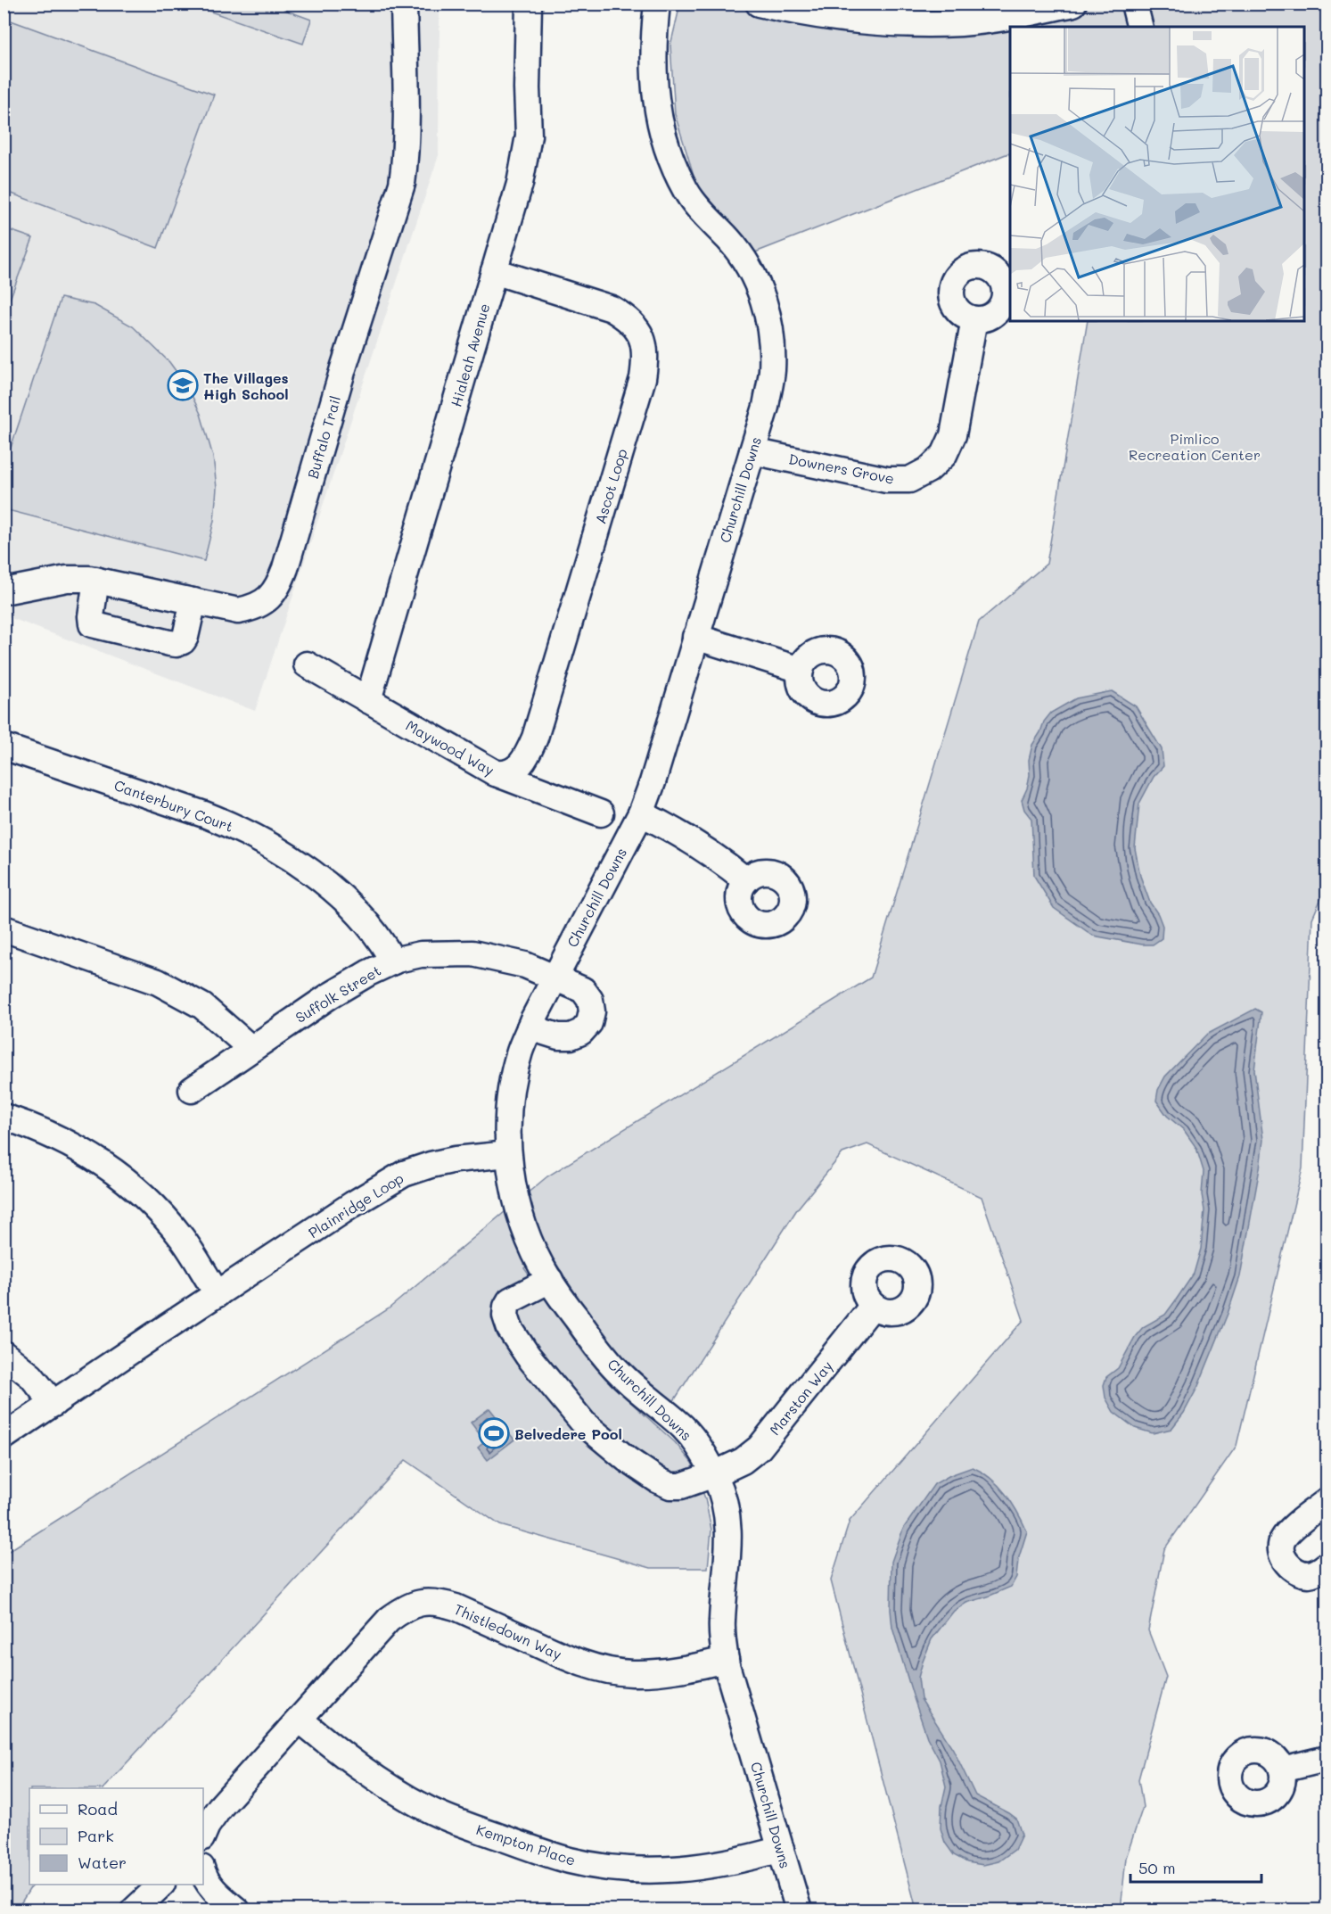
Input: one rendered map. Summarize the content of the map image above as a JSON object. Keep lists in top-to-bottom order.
{
  "streets": {
    "street": [
      "Hialeah Avenue",
      "Buffalo Trail",
      "Downers Grove",
      "Ascot Loop",
      "Churchill Downs",
      "Maywood Way",
      "Canterbury Court",
      "Suffolk Street",
      "Plainridge Loop",
      "Marston Way",
      "Thistledown Way",
      "Kempton Place"
    ]
  },
  "crossings": [
    ["Hialeah Avenue", "Ascot Loop"],
    ["Hialeah Avenue", "Maywood Way"],
    ["Downers Grove", "Churchill Downs"],
    ["Ascot Loop", "Maywood Way"],
    ["Churchill Downs", "Suffolk Street"],
    ["Churchill Downs", "Plainridge Loop"],
    ["Churchill Downs", "Marston Way"],
    ["Churchill Downs", "Thistledown Way"],
    ["Churchill Downs", "Kempton Place"],
    ["Canterbury Court", "Suffolk Street"],
    ["Thistledown Way", "Kempton Place"]
  ],
  "parks": ["Pimlico Recreation Center"],
  "places": {
    "school or university": ["The Villages High School"],
    "sports": ["Belvedere Pool"]
  },
  "legend": ["Road", "Park", "Water"],
  "scale_bar": "50 m"
}
